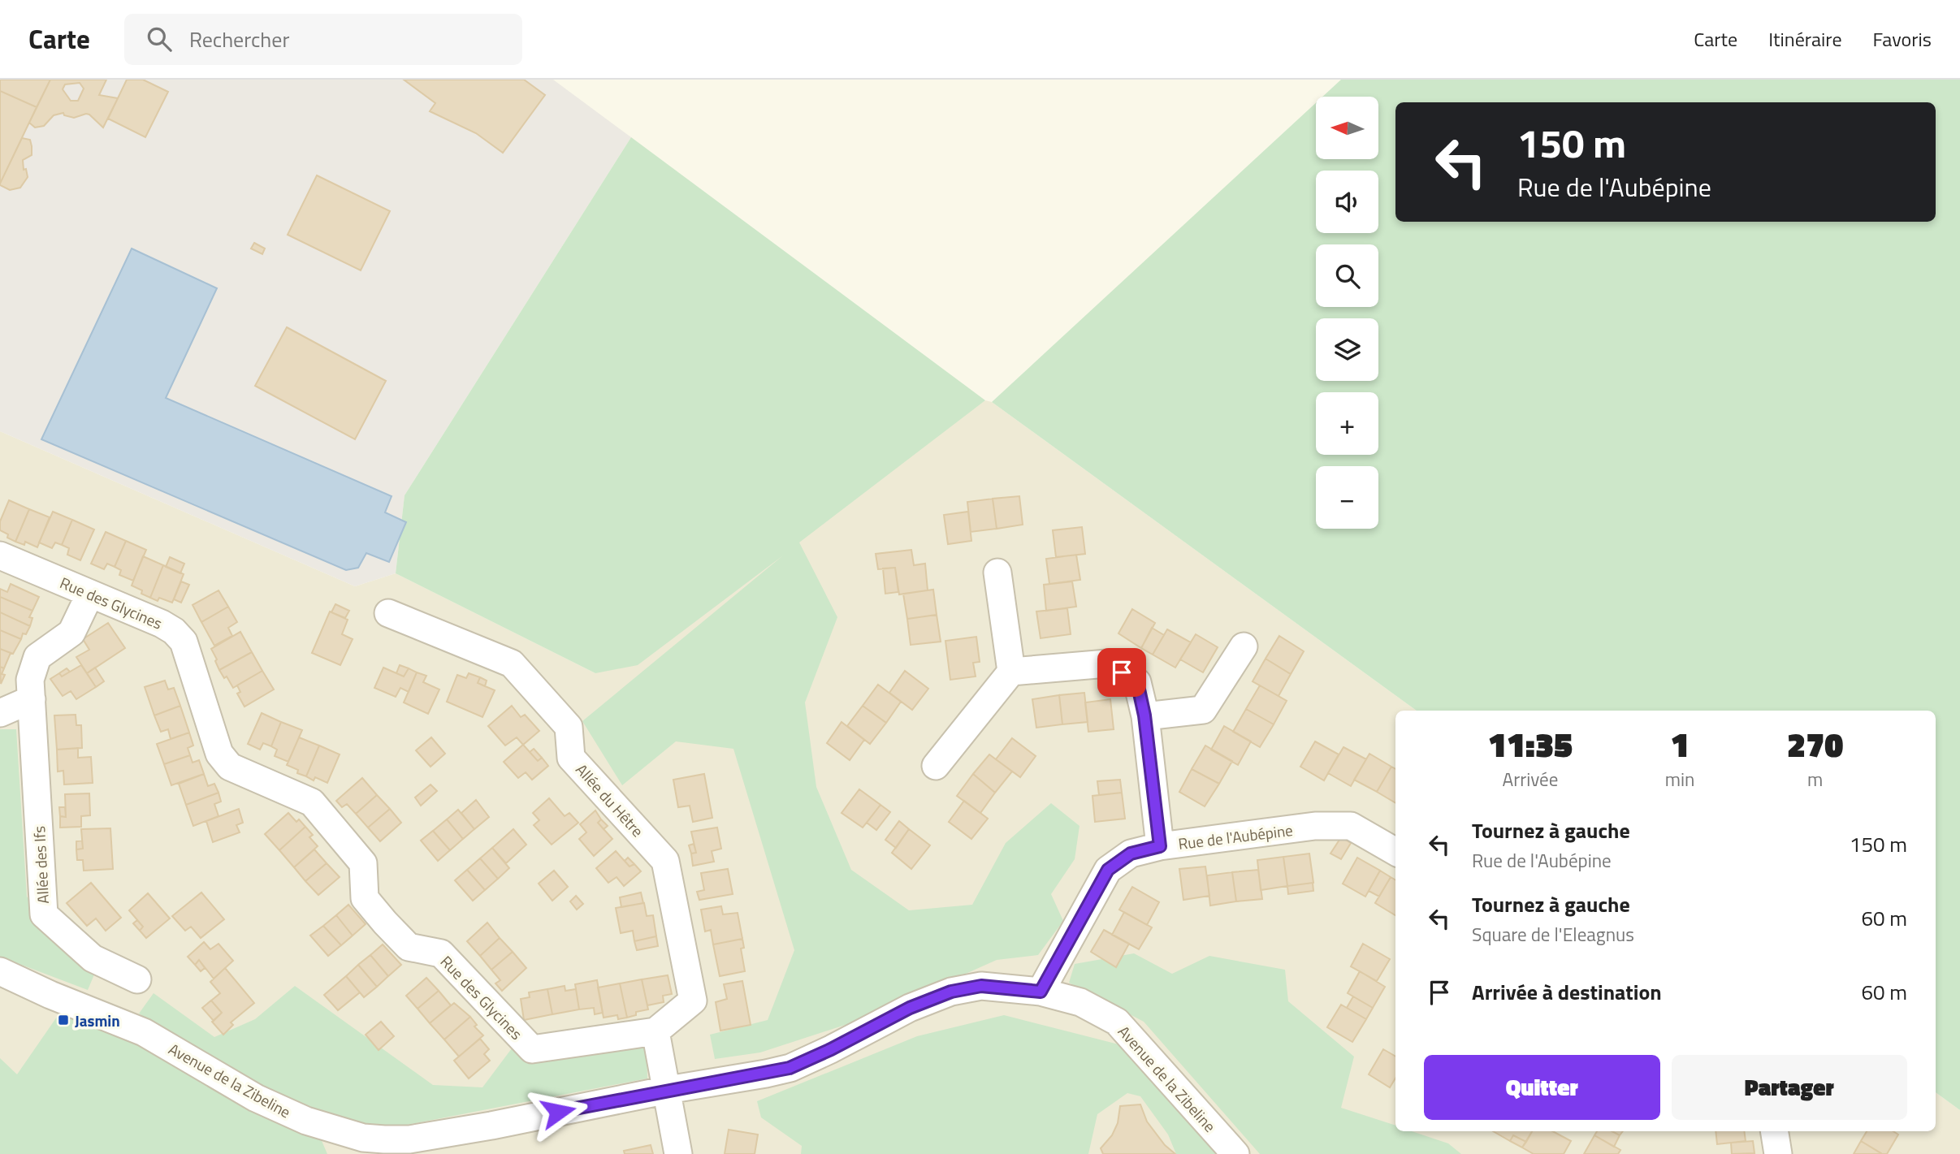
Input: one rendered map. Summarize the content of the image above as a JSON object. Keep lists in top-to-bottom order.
{
  "streets": {
    "street": [
      "Rue des Glycines",
      "Allée du Hêtre",
      "Rue de l'Aubépine",
      "Allée des Ifs",
      "Avenue de la Zibeline"
    ]
  },
  "crossings": [
    ["Rue des Glycines", "Allée du Hêtre"],
    ["Rue des Glycines", "Allée des Ifs"],
    ["Rue de l'Aubépine", "Avenue de la Zibeline"]
  ],
  "places": {
    "transit": ["Jasmin"]
  },
  "north": "left",
  "page": {
    "header": "Carte",
    "search": "Rechercher",
    "nav": ["Carte", "Itinéraire", "Favoris"],
    "map_buttons": ["+", "−"],
    "turn": ["150 m", "Rue de l'Aubépine"],
    "eta": [
      "11:35",
      "Arrivée",
      "1",
      "min",
      "270",
      "m"
    ],
    "list": [
      {
        "name": "Tournez à gauche",
        "note": "Rue de l'Aubépine",
        "value": "150 m"
      },
      {
        "name": "Tournez à gauche",
        "note": "Square de l'Eleagnus",
        "value": "60 m"
      },
      {
        "name": "Arrivée à destination",
        "value": "60 m"
      }
    ],
    "buttons": ["Quitter", "Partager"]
  }
}
